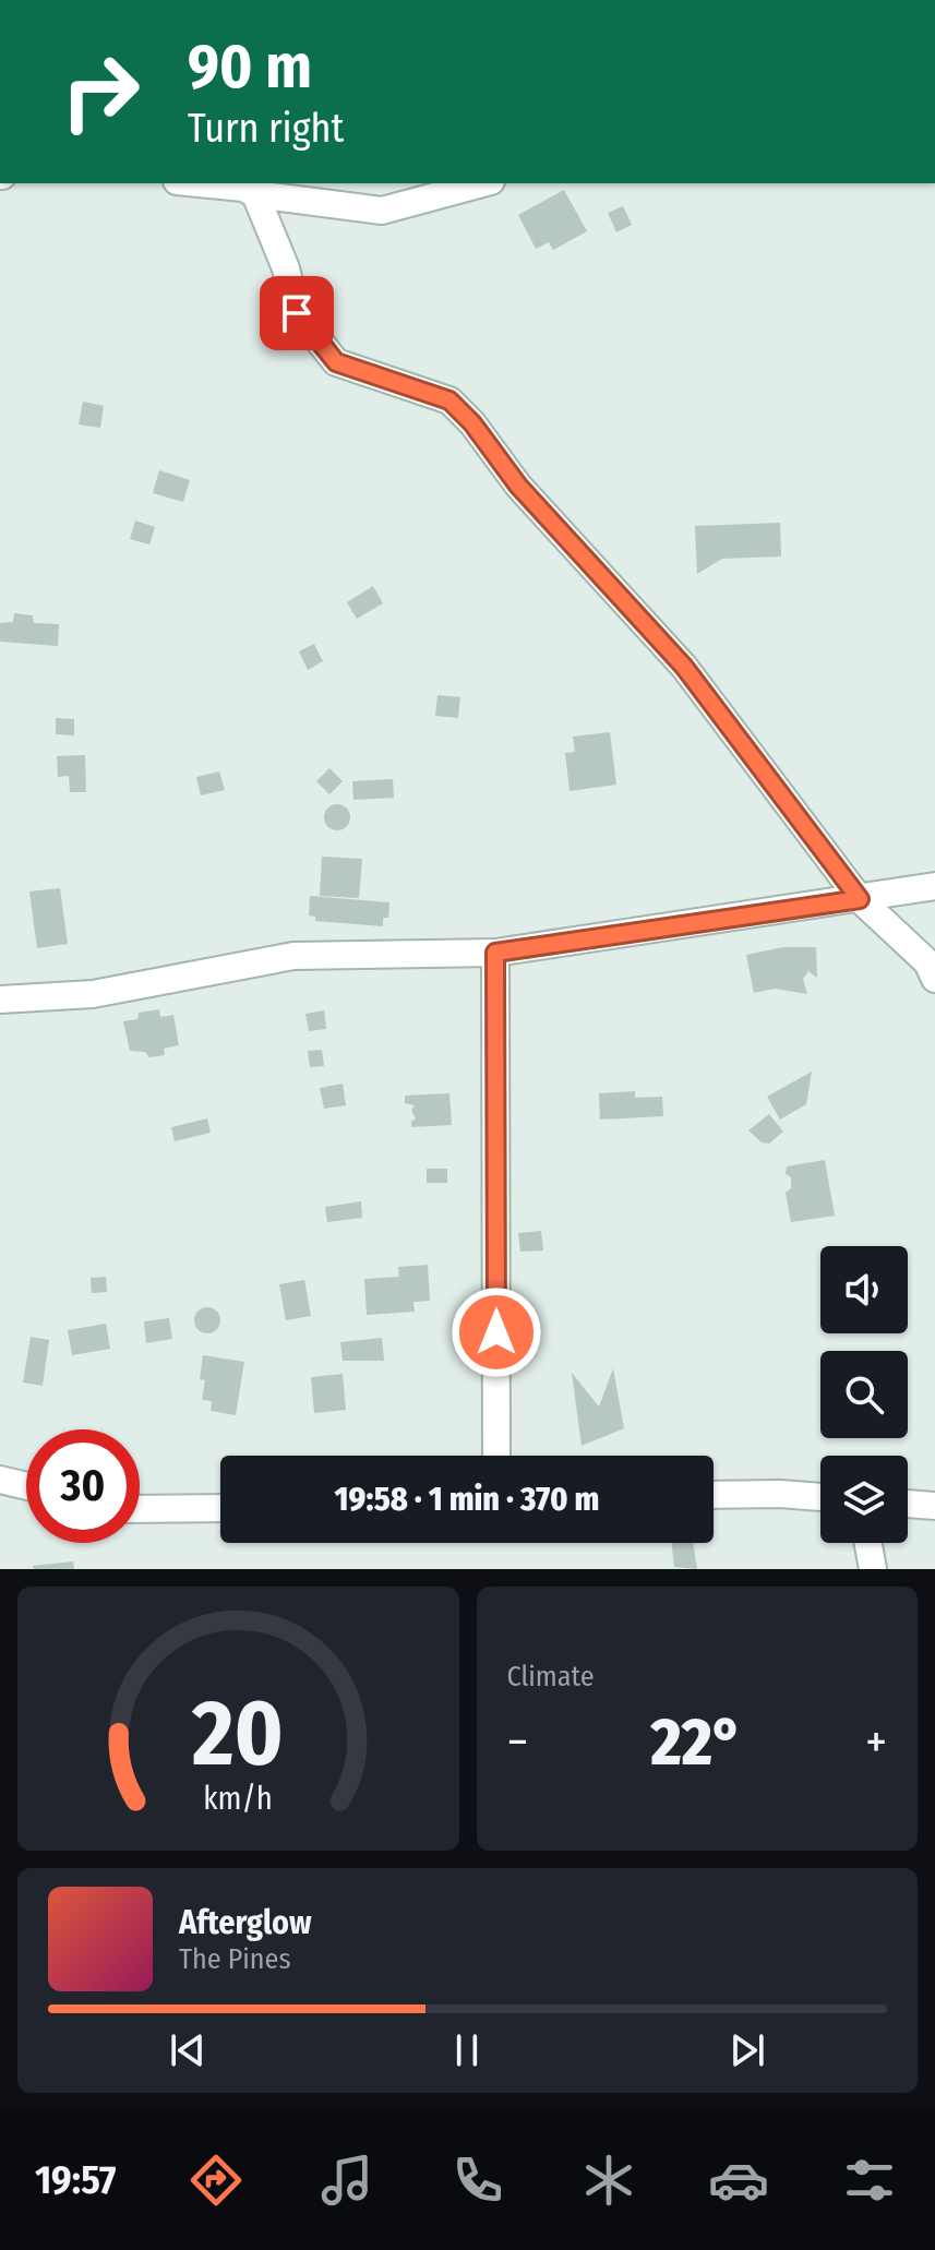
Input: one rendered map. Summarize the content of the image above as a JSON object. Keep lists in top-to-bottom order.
{
  "page": {
    "turn": ["90 m", "Turn right"],
    "limit": "30",
    "trip": "19:58 · 1 min · 370 m",
    "tile": "Climate",
    "heat": ["−", "22°", "+"],
    "song": ["Afterglow", "The Pines"],
    "tabs": "19:57",
    "gauge": ["20", "km/h"]
  }
}
